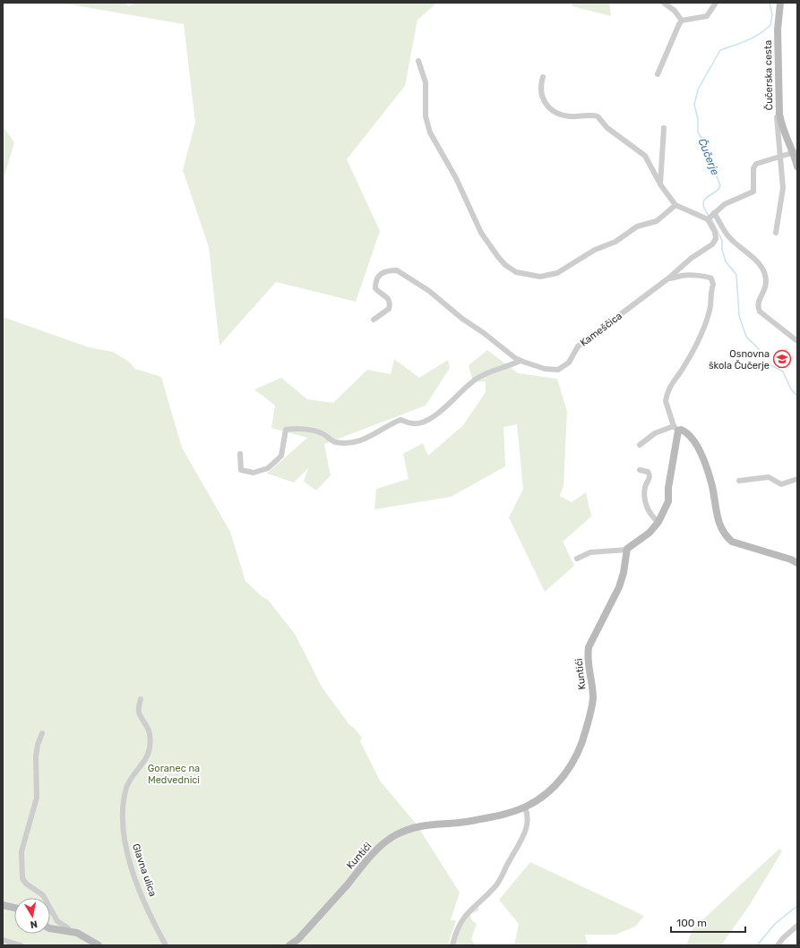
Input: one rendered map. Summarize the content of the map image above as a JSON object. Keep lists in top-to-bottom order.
{
  "streets": {
    "street": [
      "Čučerska cesta",
      "Kameščica",
      "Kuntići",
      "Glavna ulica"
    ]
  },
  "water": ["Čučerje"],
  "parks": ["Goranec na Medvednici"],
  "places": {
    "school or university": ["Osnovna škola Čučerje"]
  },
  "scale_bar": "100 m",
  "north": "bottom"
}
